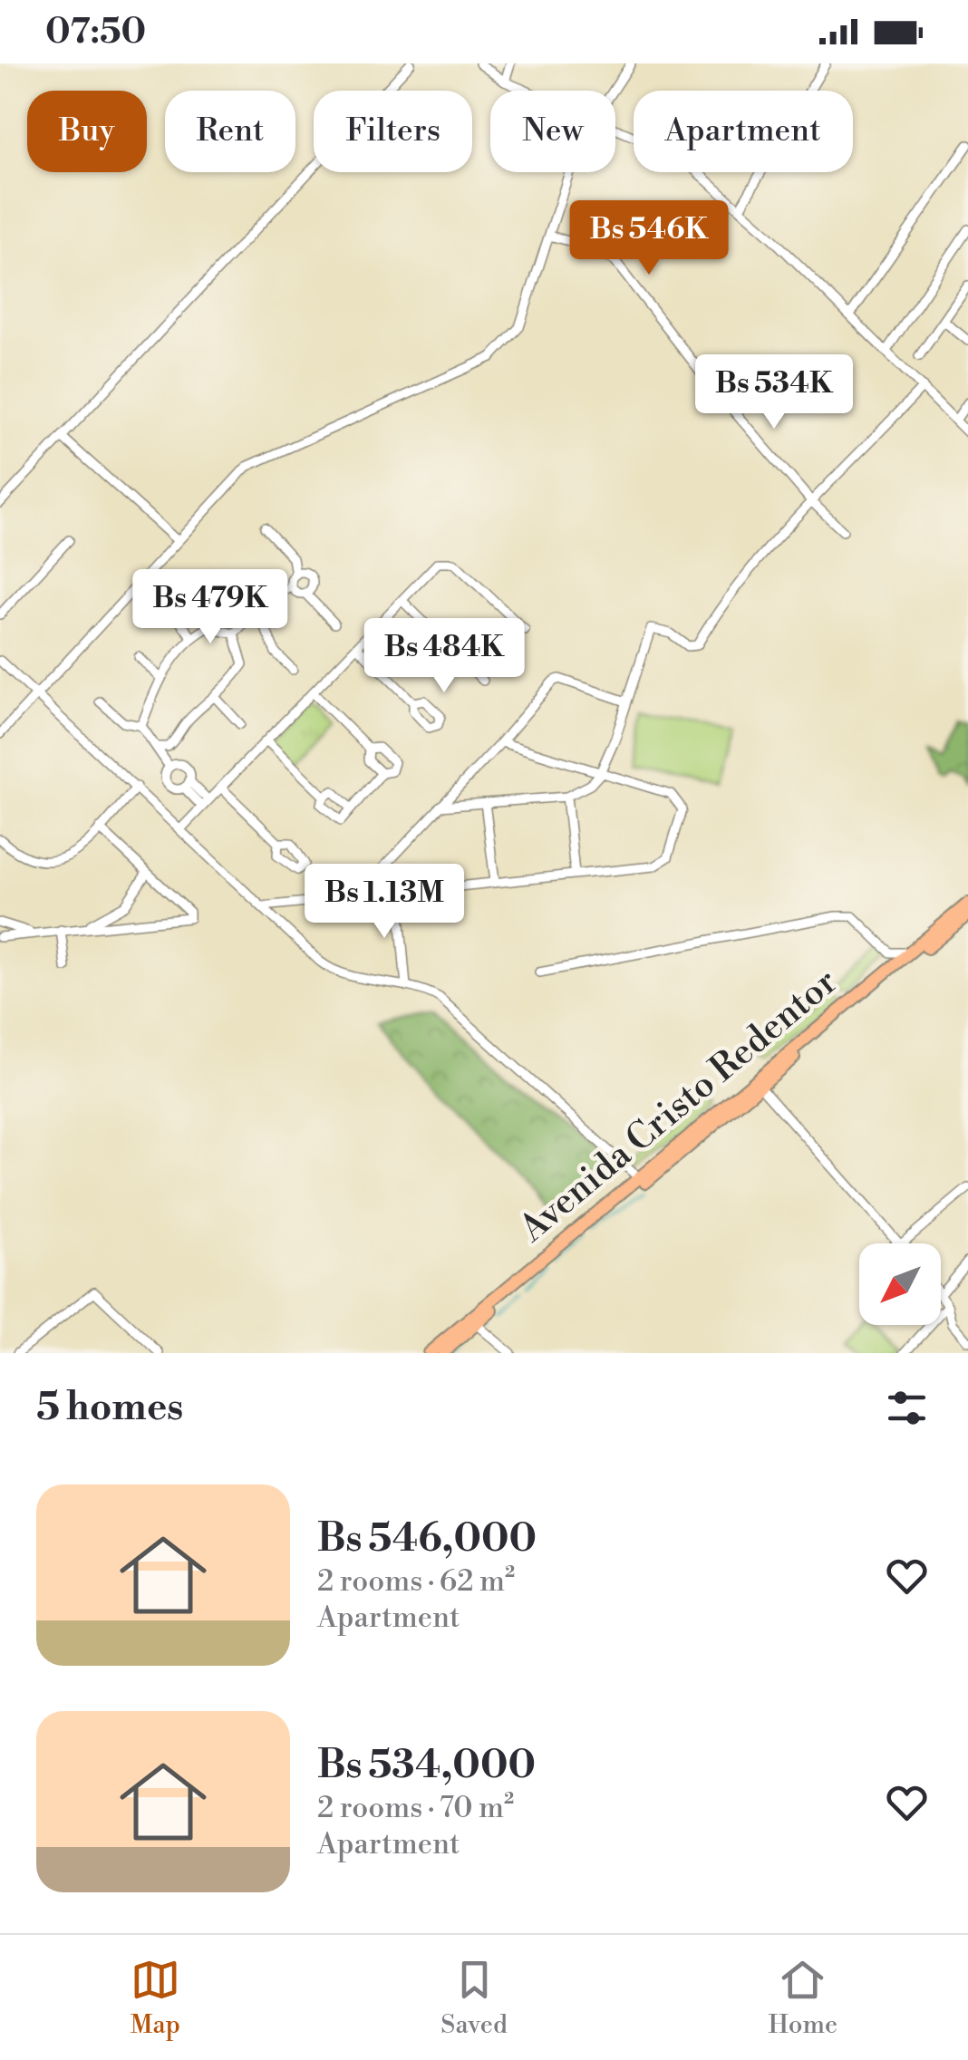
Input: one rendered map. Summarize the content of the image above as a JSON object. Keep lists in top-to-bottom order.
{
  "streets": {
    "highway": ["Avenida Cristo Redentor"]
  },
  "north": "bottom left",
  "page": {
    "status": "07:50",
    "chip": [
      "Buy",
      "Rent",
      "Filters",
      "New",
      "Apartment"
    ],
    "price": [
      "Bs 546K",
      "Bs 534K",
      "Bs 479K",
      "Bs 484K",
      "Bs 1.13M"
    ],
    "heading": "5 homes",
    "list": [
      {
        "name": "Bs 546,000",
        "note": "2 rooms · 62 m² · Apartment"
      },
      {
        "name": "Bs 534,000",
        "note": "2 rooms · 70 m² · Apartment"
      }
    ],
    "tabs": ["Map", "Saved", "Home"]
  }
}
